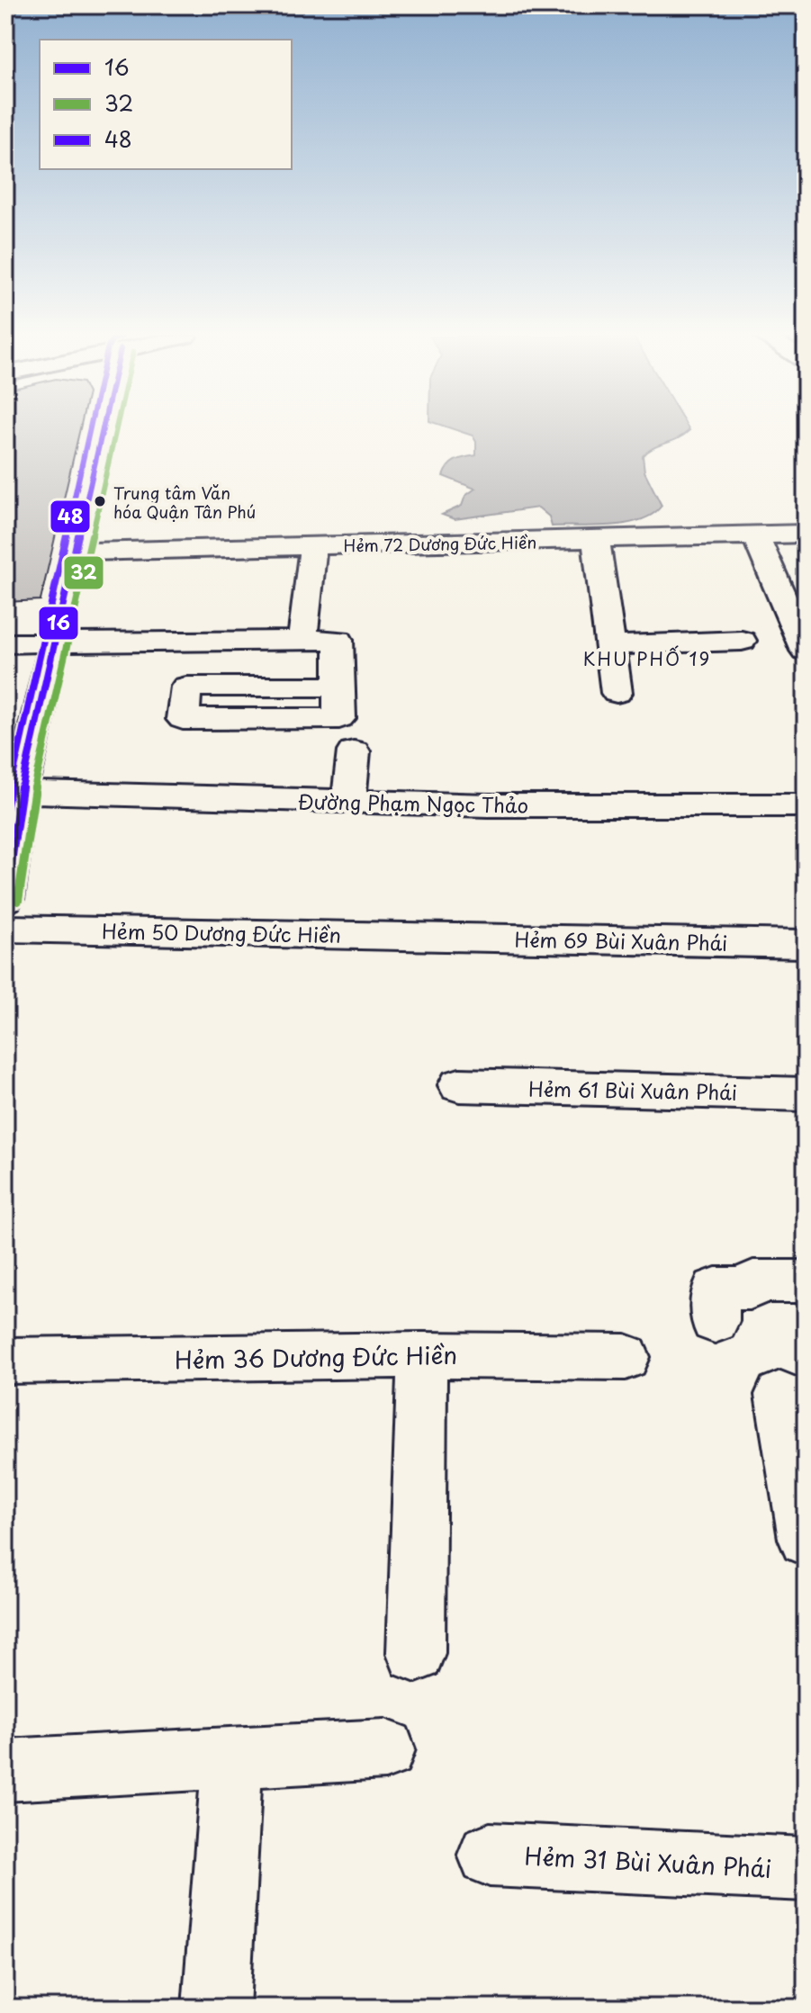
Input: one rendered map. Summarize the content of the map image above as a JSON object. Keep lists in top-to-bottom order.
{
  "streets": {
    "street": [
      "Hẻm 72 Dương Đức Hiền",
      "Đường Phạm Ngọc Thảo",
      "Hẻm 50 Dương Đức Hiền",
      "Hẻm 69 Bùi Xuân Phái",
      "Hẻm 61 Bùi Xuân Phái",
      "Hẻm 36 Dương Đức Hiền",
      "Hẻm 31 Bùi Xuân Phái"
    ]
  },
  "crossings": [
    ["Hẻm 50 Dương Đức Hiền", "Hẻm 69 Bùi Xuân Phái"]
  ],
  "districts": ["KHU PHỐ 19"],
  "places": ["Trung tâm Văn hóa Quận Tân Phú"],
  "lines": ["transit line 16", "transit line 32", "transit line 48"],
  "legend": ["16", "32", "48"]
}
